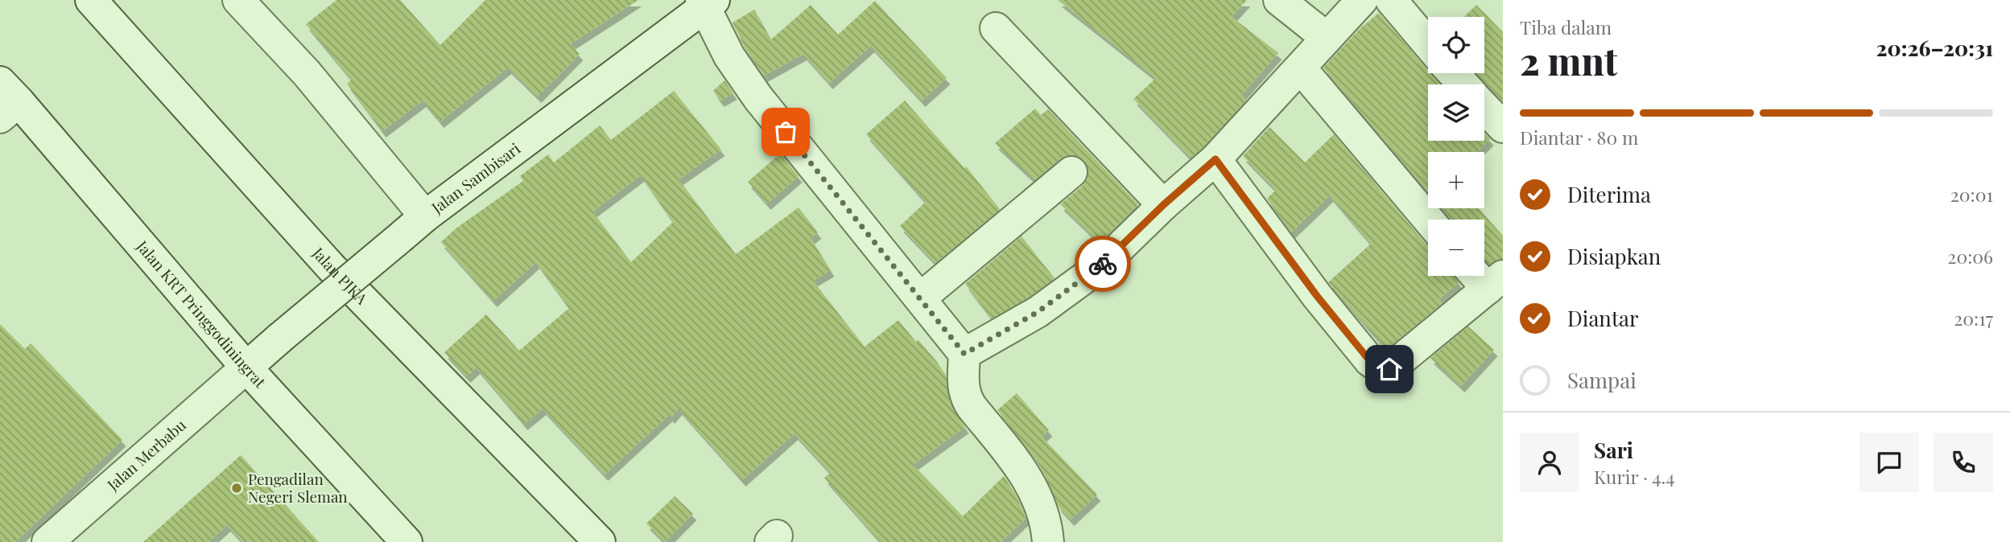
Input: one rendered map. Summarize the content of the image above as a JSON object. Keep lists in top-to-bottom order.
{
  "streets": {
    "street": [
      "Jalan Sambisari",
      "Jalan PJKA",
      "Jalan KRT Pringgodiningrat",
      "Jalan Merbabu"
    ]
  },
  "crossings": [
    ["Jalan Sambisari", "Jalan KRT Pringgodiningrat"],
    ["Jalan Sambisari", "Jalan Merbabu"],
    ["Jalan KRT Pringgodiningrat", "Jalan Merbabu"]
  ],
  "places": ["Pengadilan Negeri Sleman"],
  "page": {
    "heading": ["2 mnt", "Tiba dalam", "20:26–20:31"],
    "panel": ["Sari", "Kurir · 4.4"],
    "map_buttons": ["+", "−"],
    "bar": "Diantar · 80 m",
    "list": [
      ["Diterima", "20:01"],
      ["Disiapkan", "20:06"],
      ["Diantar", "20:17"],
      "Sampai"
    ]
  }
}
